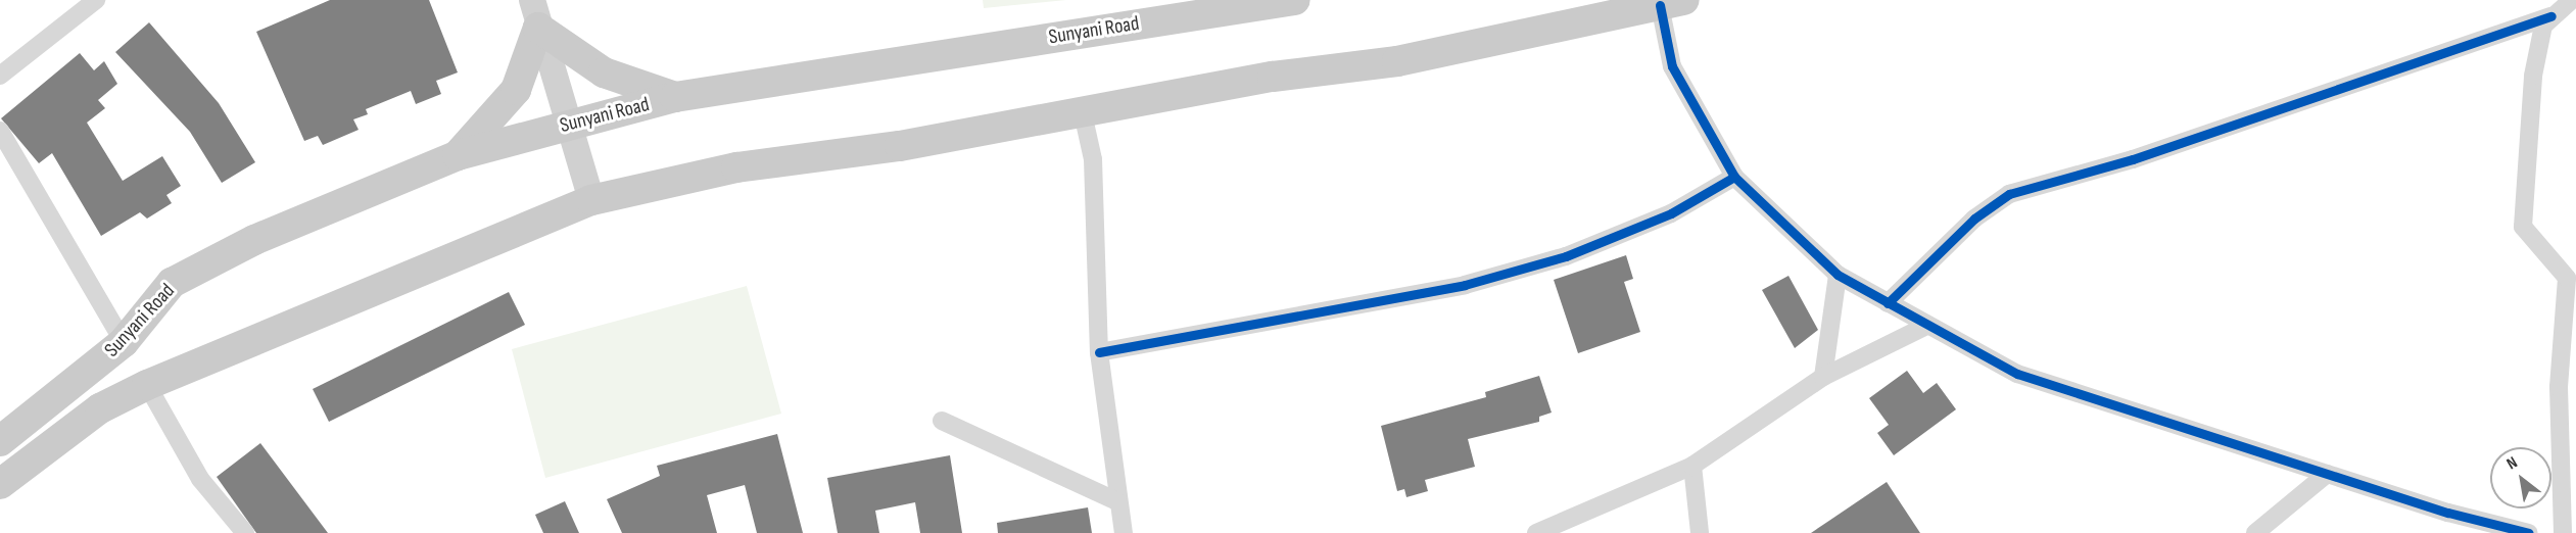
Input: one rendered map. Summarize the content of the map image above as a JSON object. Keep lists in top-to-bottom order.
{
  "streets": {
    "main road": ["Sunyani Road"]
  },
  "north": "top left"
}
